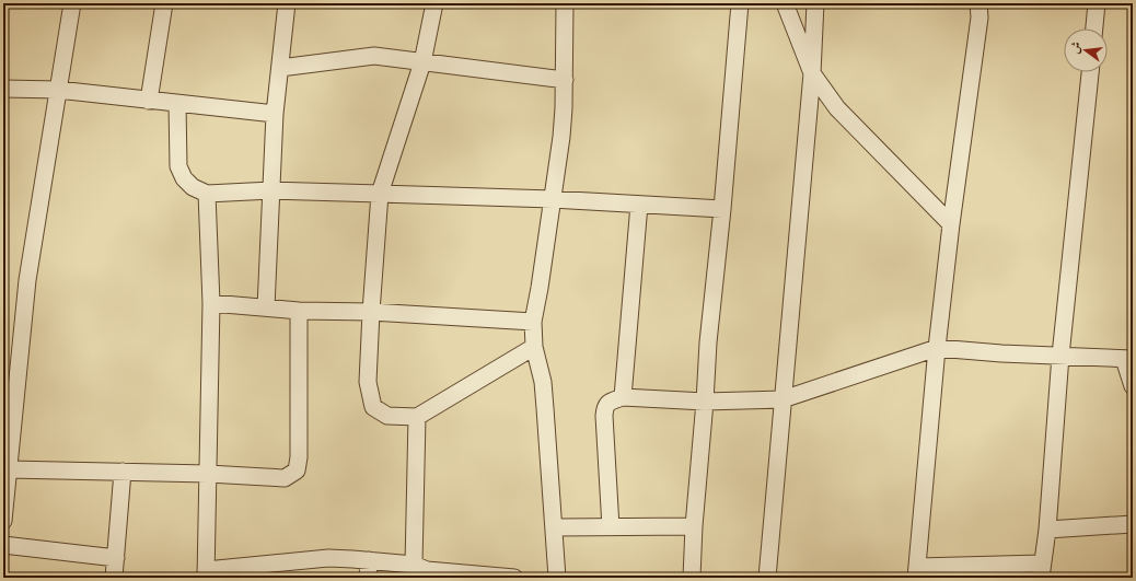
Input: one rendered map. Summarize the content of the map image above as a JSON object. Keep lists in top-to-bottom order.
{
  "north": "left"
}
